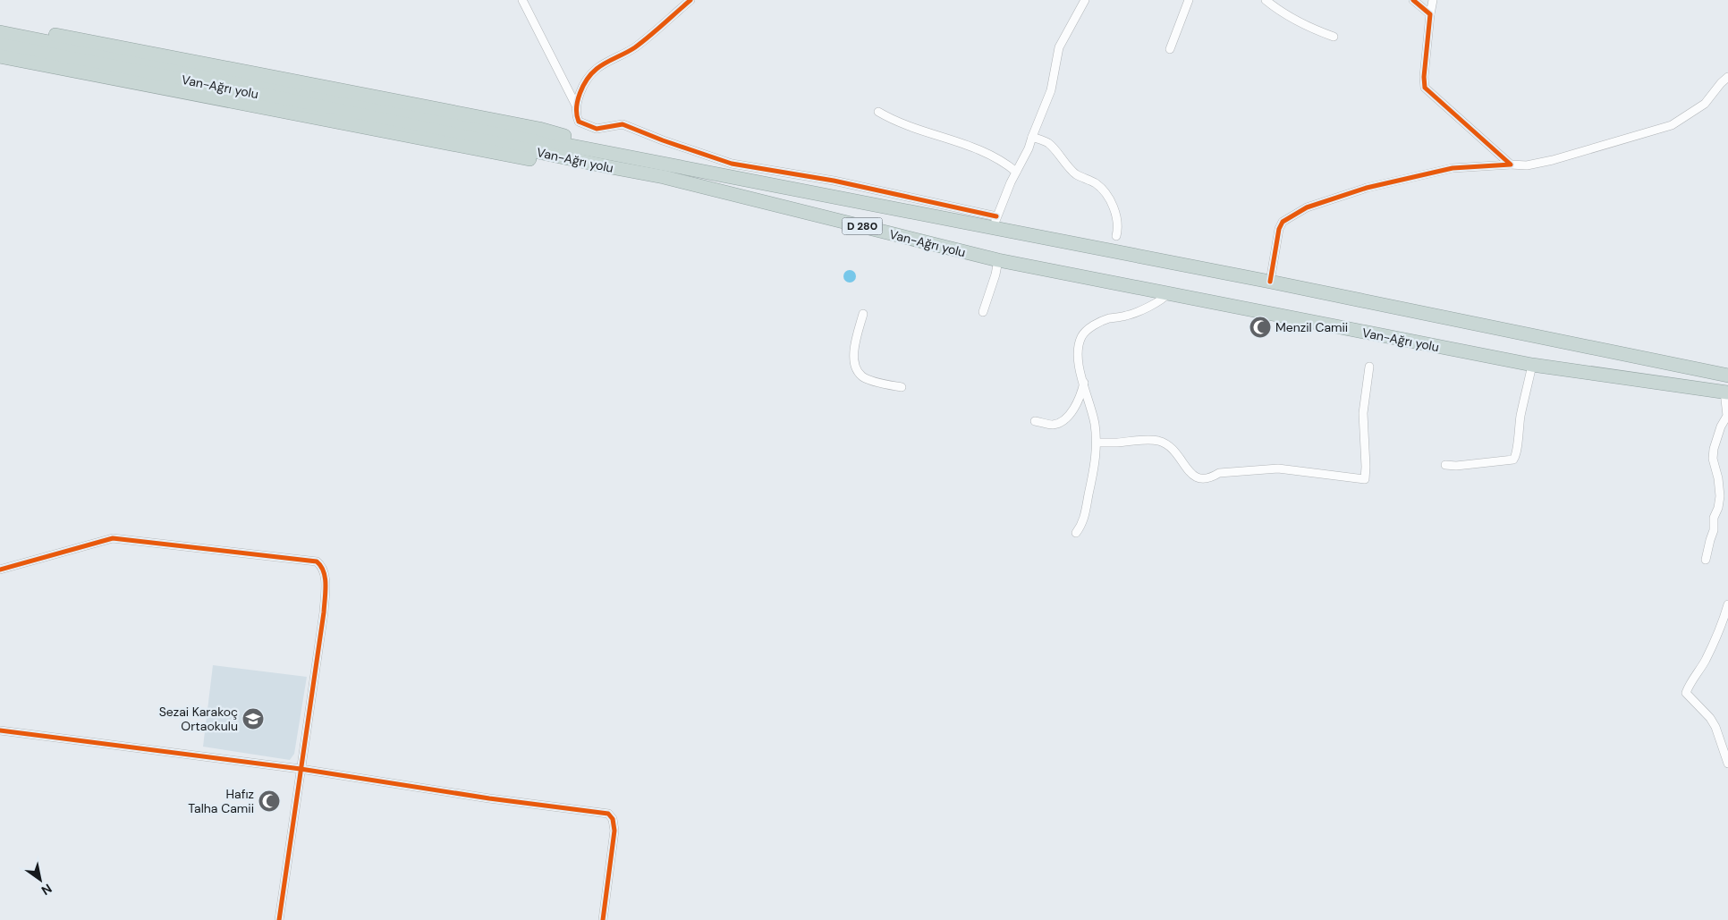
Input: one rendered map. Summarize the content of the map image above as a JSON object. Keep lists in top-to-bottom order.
{
  "streets": {
    "highway": ["Van-Ağrı yolu", "D 280"]
  },
  "crossings": [
    ["Van-Ağrı yolu", "D 280"]
  ],
  "places": {
    "mosque": ["Menzil Camii", "Hafız Talha Camii"],
    "school or university": ["Sezai Karakoç Ortaokulu"]
  },
  "north": "bottom right"
}
